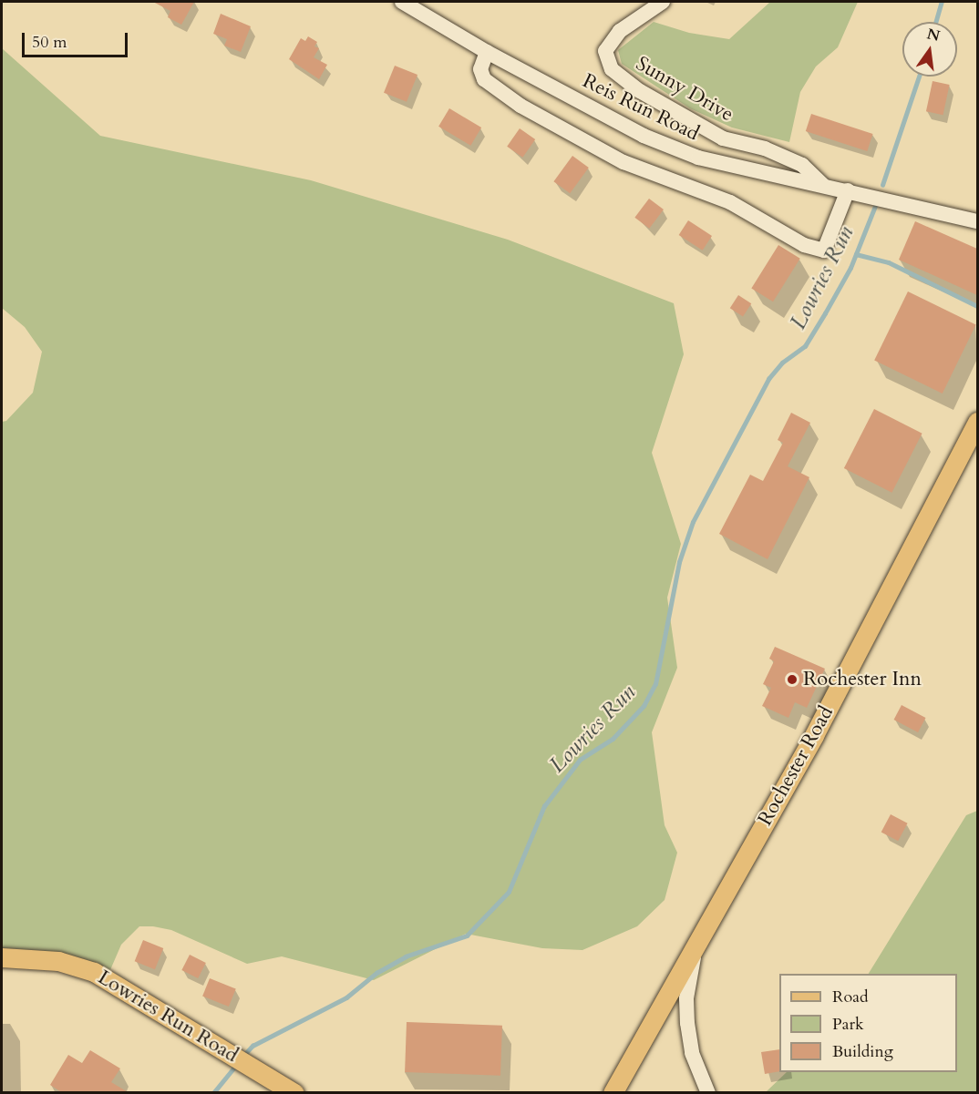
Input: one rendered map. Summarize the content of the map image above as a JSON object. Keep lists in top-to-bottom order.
{
  "streets": {
    "main road": ["Rochester Road", "Lowries Run Road"],
    "street": ["Sunny Drive", "Reis Run Road"]
  },
  "crossings": [
    ["Sunny Drive", "Reis Run Road"]
  ],
  "water": ["Lowries Run"],
  "places": ["Rochester Inn"],
  "legend": ["Road", "Park", "Building"],
  "scale_bar": "50 m",
  "north": "top"
}
